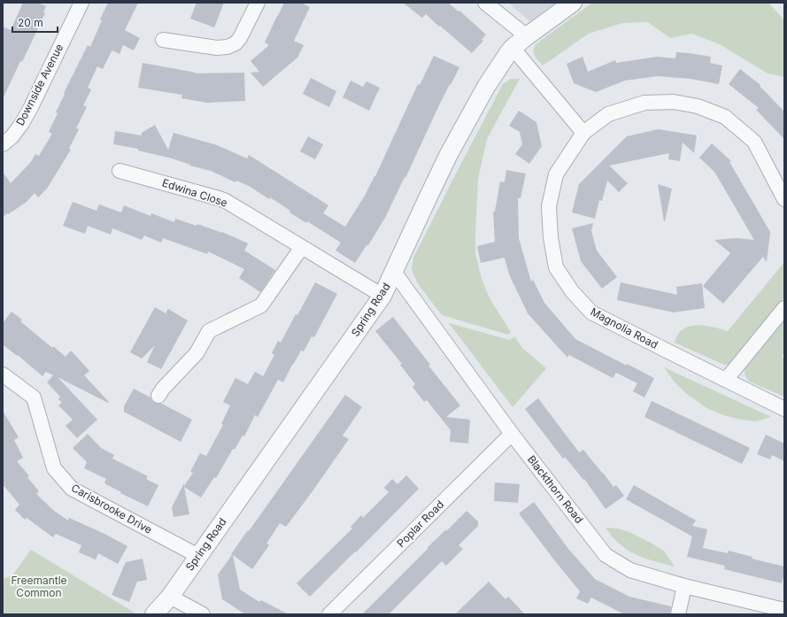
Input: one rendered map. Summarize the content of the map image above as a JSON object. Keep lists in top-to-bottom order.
{
  "streets": {
    "street": [
      "Downside Avenue",
      "Edwina Close",
      "Spring Road",
      "Magnolia Road",
      "Blackthorn Road",
      "Carisbrooke Drive",
      "Poplar Road"
    ]
  },
  "crossings": [
    ["Edwina Close", "Spring Road"],
    ["Spring Road", "Blackthorn Road"],
    ["Spring Road", "Carisbrooke Drive"],
    ["Blackthorn Road", "Poplar Road"]
  ],
  "parks": ["Freemantle Common"],
  "scale_bar": "20 m"
}
